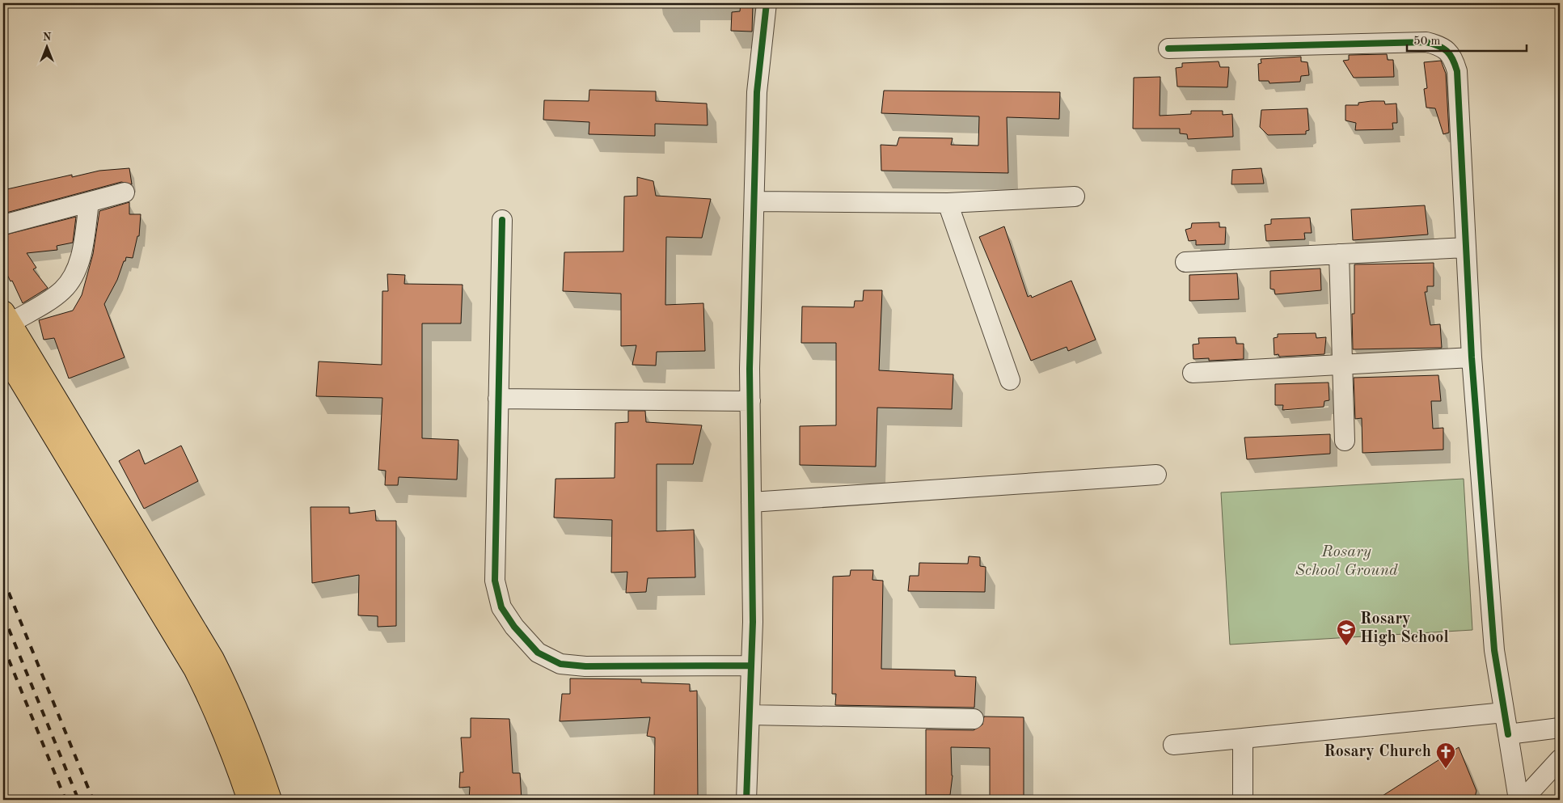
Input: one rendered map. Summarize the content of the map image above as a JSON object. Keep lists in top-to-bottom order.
{
  "parks": ["Rosary School Ground"],
  "places": {
    "school or university": ["Rosary High School"],
    "church": ["Rosary Church"]
  },
  "scale_bar": "50 m",
  "north": "top"
}
